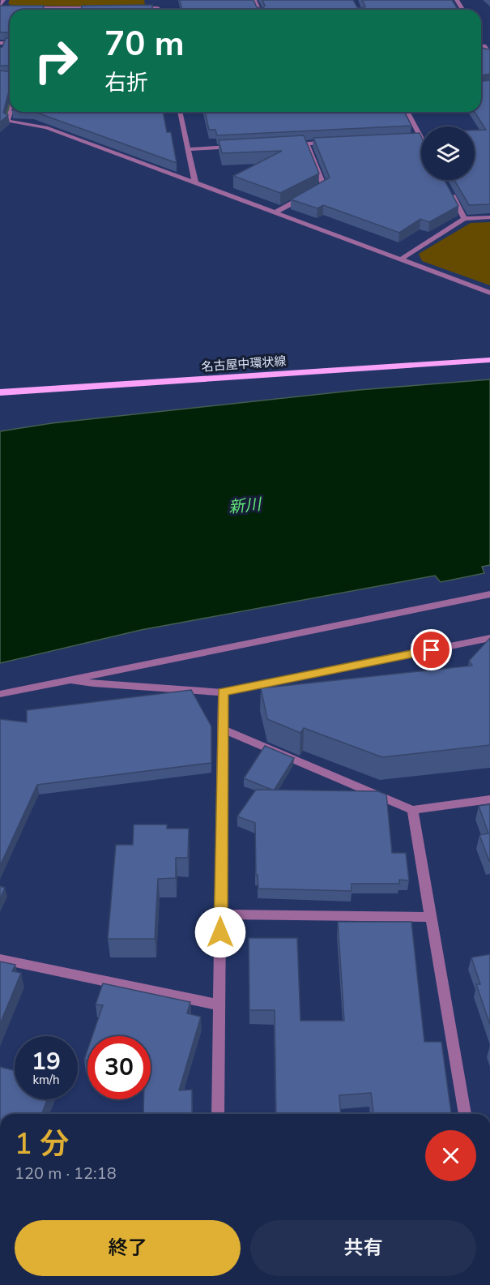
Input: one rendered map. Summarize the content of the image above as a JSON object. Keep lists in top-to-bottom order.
{
  "streets": {
    "main road": ["名古屋中環状線"]
  },
  "water": ["新川"],
  "page": {
    "turn": ["70 m", "右折"],
    "speed": "19 km/h",
    "limit": "30",
    "heading": ["1 分", "120 m · 12:18"],
    "buttons": ["終了", "共有"]
  }
}
